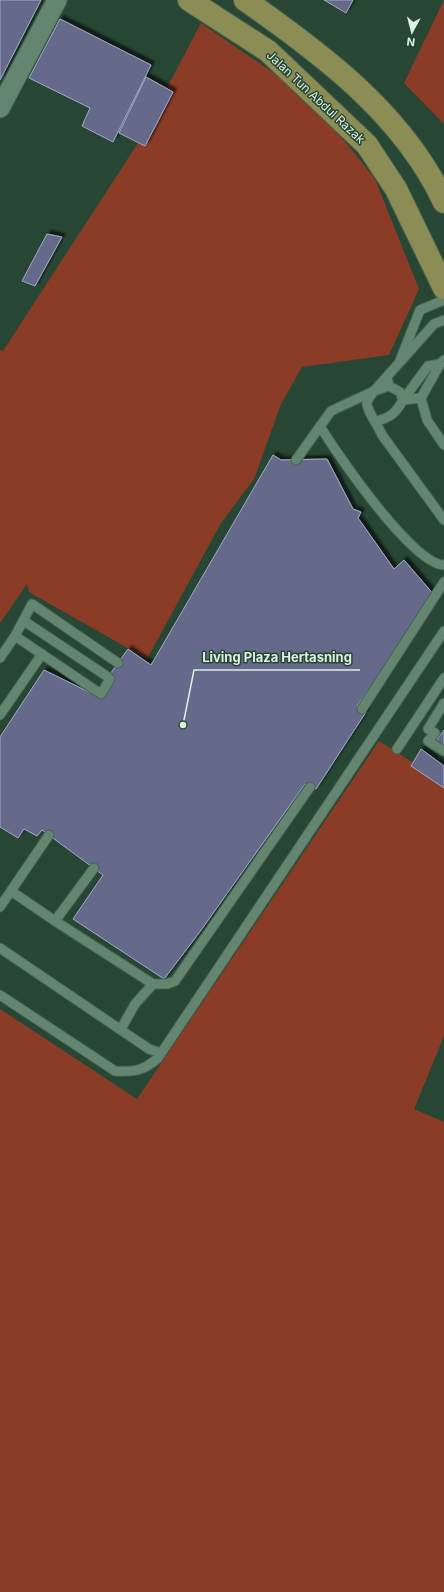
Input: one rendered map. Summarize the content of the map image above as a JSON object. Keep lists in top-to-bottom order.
{
  "streets": {
    "main road": ["Jalan Tun Abdul Razak"]
  },
  "places": ["Living Plaza Hertasning"],
  "north": "bottom"
}
